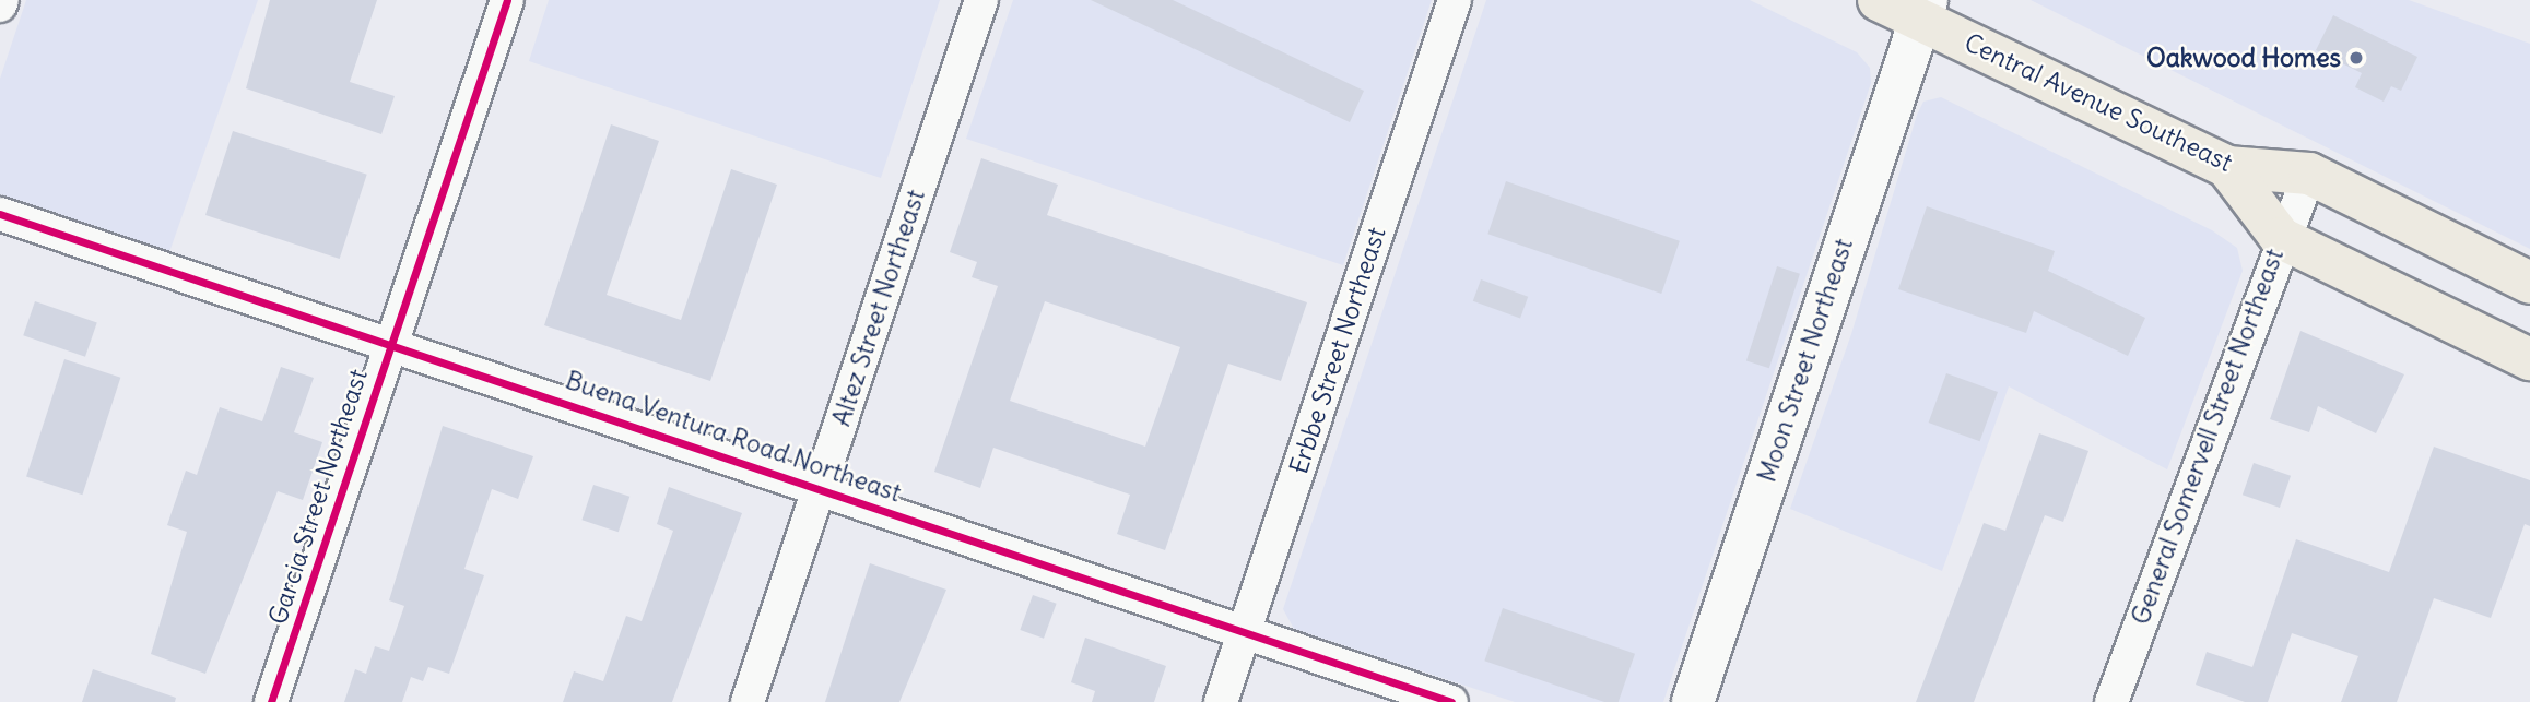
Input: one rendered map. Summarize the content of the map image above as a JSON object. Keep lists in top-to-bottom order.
{
  "streets": {
    "main road": ["Central Avenue Southeast"],
    "street": [
      "Altez Street Northeast",
      "Erbbe Street Northeast",
      "Moon Street Northeast",
      "Buena Ventura Road Northeast",
      "General Somervell Street Northeast",
      "Garcia Street Northeast"
    ]
  },
  "crossings": [
    ["Central Avenue Southeast", "Moon Street Northeast"],
    ["Central Avenue Southeast", "General Somervell Street Northeast"],
    ["Altez Street Northeast", "Buena Ventura Road Northeast"],
    ["Erbbe Street Northeast", "Buena Ventura Road Northeast"],
    ["Buena Ventura Road Northeast", "Garcia Street Northeast"]
  ],
  "places": ["Oakwood Homes"]
}
